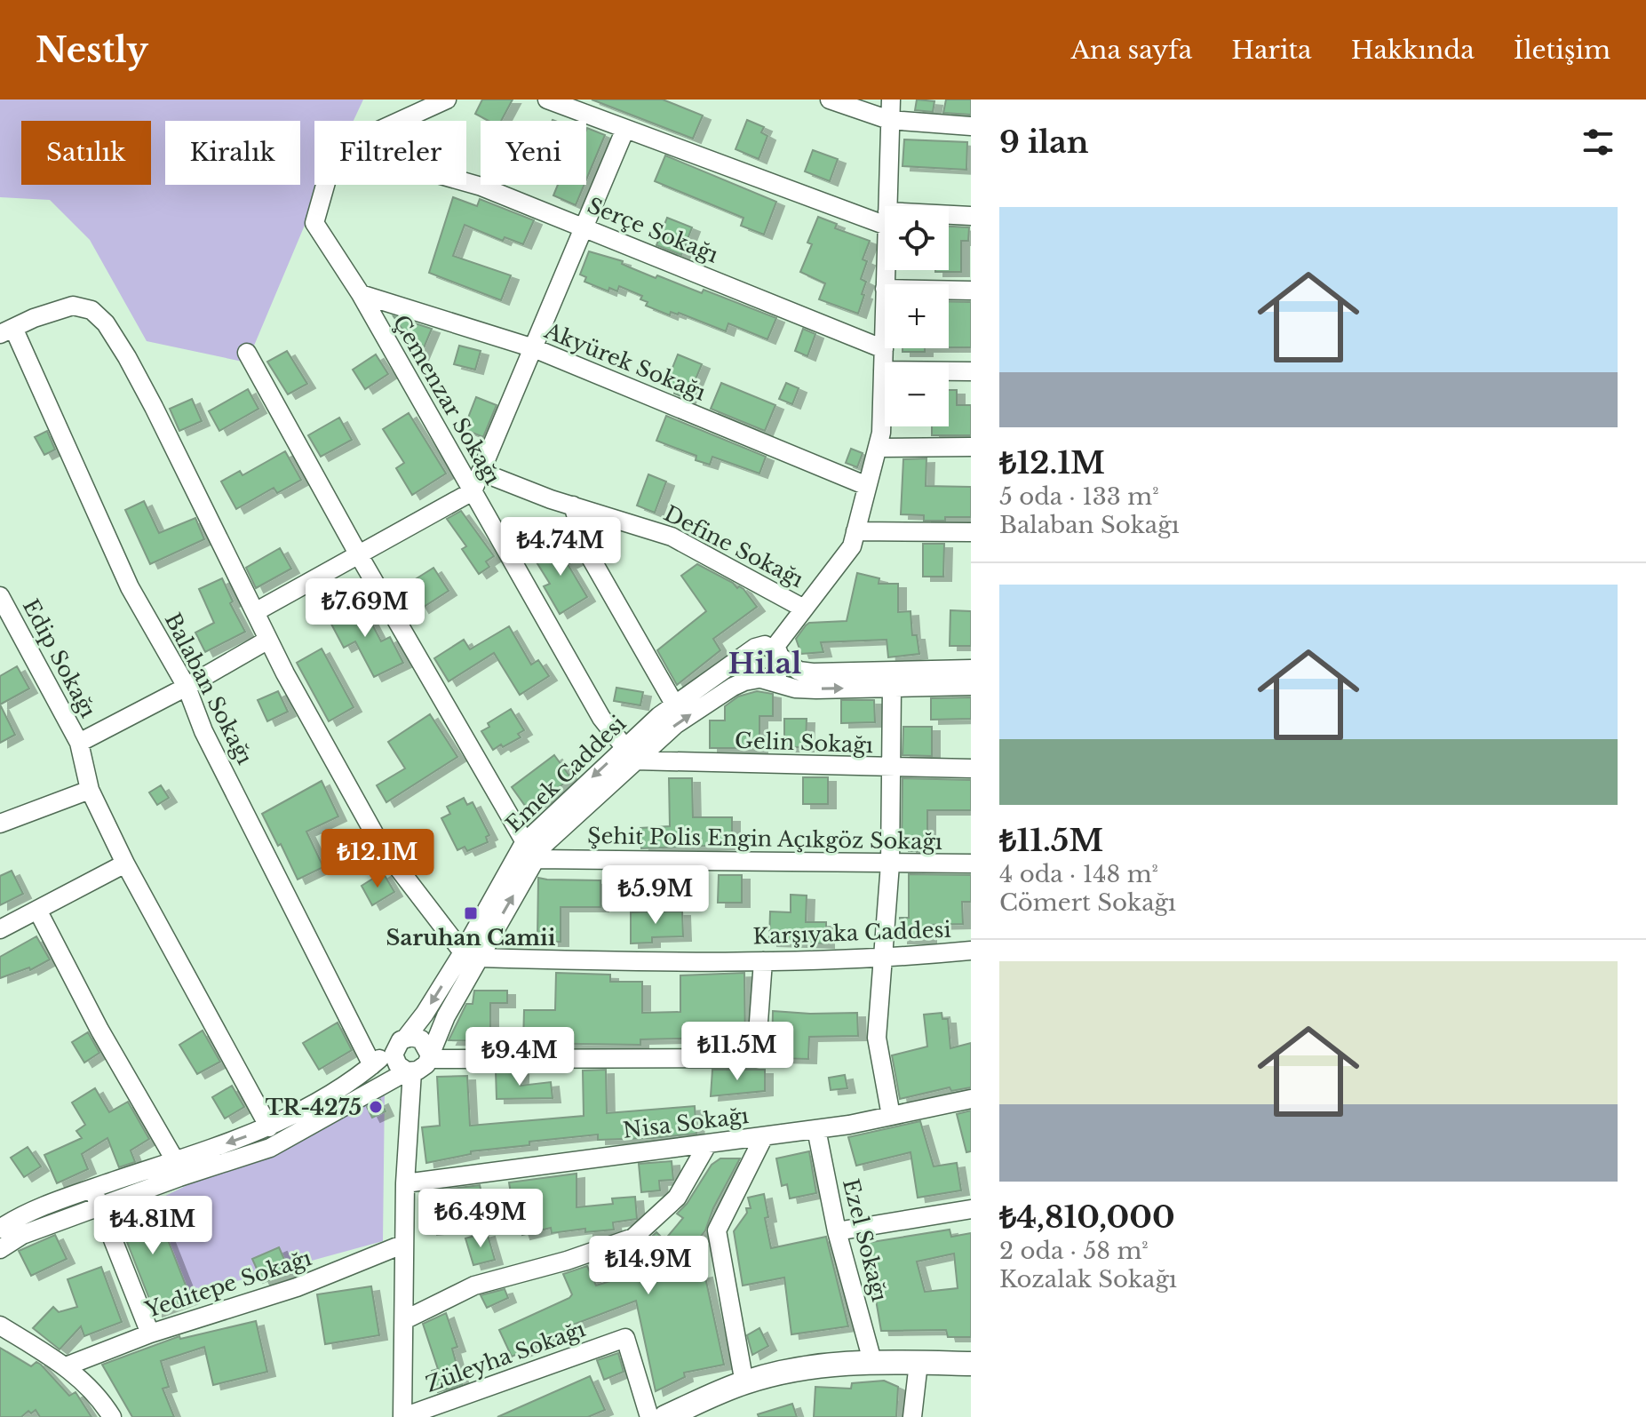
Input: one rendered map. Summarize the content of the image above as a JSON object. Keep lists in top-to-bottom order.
{
  "streets": {
    "street": [
      "Serçe Sokağı",
      "Akyürek Sokağı",
      "Çemenzar Sokağı",
      "Define Sokağı",
      "Edip Sokağı",
      "Balaban Sokağı",
      "Gelin Sokağı",
      "Emek Caddesi",
      "Şehit Polis Engin Açıkgöz Sokağı",
      "Karşıyaka Caddesi",
      "Nisa Sokağı",
      "Ezel Sokağı",
      "Yeditepe Sokağı",
      "Züleyha Sokağı"
    ]
  },
  "crossings": [
    ["Akyürek Sokağı", "Çemenzar Sokağı"],
    ["Çemenzar Sokağı", "Gelin Sokağı"],
    ["Çemenzar Sokağı", "Emek Caddesi"],
    ["Edip Sokağı", "Emek Caddesi"],
    ["Balaban Sokağı", "Emek Caddesi"],
    ["Gelin Sokağı", "Emek Caddesi"],
    ["Emek Caddesi", "Şehit Polis Engin Açıkgöz Sokağı"],
    ["Emek Caddesi", "Karşıyaka Caddesi"],
    ["Nisa Sokağı", "Ezel Sokağı"]
  ],
  "districts": ["Hilal"],
  "places": {
    "transit": ["Saruhan Camii"],
    "other": ["TR-4275"]
  },
  "page": {
    "header": "Nestly",
    "nav": [
      "Ana sayfa",
      "Harita",
      "Hakkında",
      "İletişim"
    ],
    "heading": "9 ilan",
    "chip": [
      "Satılık",
      "Kiralık",
      "Filtreler",
      "Yeni"
    ],
    "list": [
      {
        "name": "₺12.1M",
        "note": "5 oda · 133 m² · Balaban Sokağı"
      },
      {
        "name": "₺11.5M",
        "note": "4 oda · 148 m² · Cömert Sokağı"
      },
      {
        "name": "₺4,810,000",
        "note": "2 oda · 58 m² · Kozalak Sokağı"
      }
    ],
    "map_buttons": ["+", "−"],
    "price": [
      "₺4.74M",
      "₺7.69M",
      "₺12.1M",
      "₺5.9M",
      "₺11.5M",
      "₺9.4M",
      "₺6.49M",
      "₺4.81M",
      "₺14.9M"
    ]
  }
}
